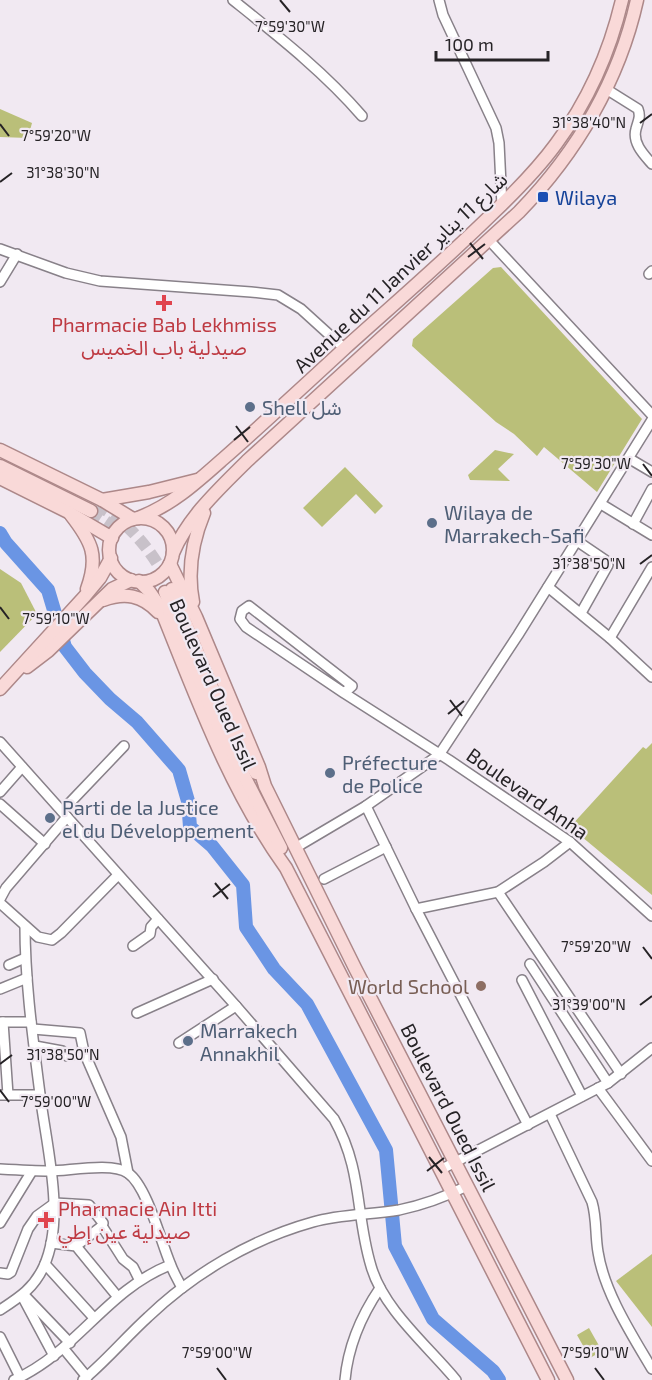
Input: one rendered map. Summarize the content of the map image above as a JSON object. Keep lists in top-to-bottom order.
{
  "streets": {
    "main road": ["Avenue du 11 Janvier شارع 11 يناير", "Boulevard Oued Issil"],
    "street": ["Boulevard Anha"]
  },
  "crossings": [
    ["Avenue du 11 Janvier شارع 11 يناير", "Boulevard Oued Issil"]
  ],
  "places": {
    "transit": ["Wilaya"],
    "health": ["Pharmacie Bab Lekhmiss صيدلية باب الخميس", "Pharmacie Ain Itti صيدلية عين إطي"],
    "other": [
      "Shell شل",
      "Wilaya de Marrakech-Safi",
      "Préfecture de Police",
      "Parti de la Justice el du Développement",
      "World School",
      "Marrakech Annakhil"
    ]
  },
  "scale_bar": "100 m",
  "coordinates": [
    "7°59'30\"W",
    "31°38'40\"N",
    "7°59'20\"W",
    "31°38'30\"N",
    "31°38'50\"N",
    "7°59'10\"W",
    "31°39'00\"N",
    "7°59'00\"W"
  ]
}
